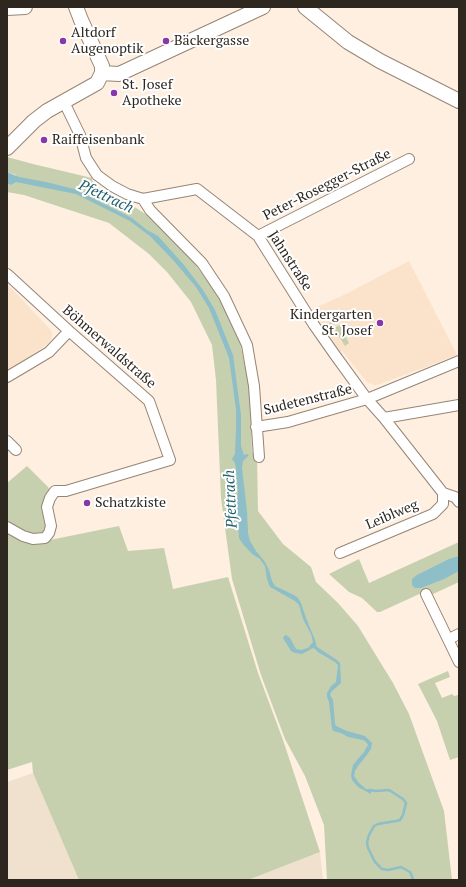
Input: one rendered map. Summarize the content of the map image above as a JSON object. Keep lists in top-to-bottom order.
{
  "streets": {
    "street": [
      "Peter-Rosegger-Straße",
      "Jahnstraße",
      "Böhmerwaldstraße",
      "Sudetenstraße",
      "Leiblweg"
    ]
  },
  "crossings": [
    ["Peter-Rosegger-Straße", "Jahnstraße"],
    ["Jahnstraße", "Sudetenstraße"],
    ["Jahnstraße", "Leiblweg"]
  ],
  "water": ["Pfettrach"],
  "places": [
    "Altdorf Augenoptik",
    "Bäckergasse",
    "St. Josef Apotheke",
    "Raiffeisenbank",
    "Kindergarten St. Josef",
    "Schatzkiste"
  ]
}
